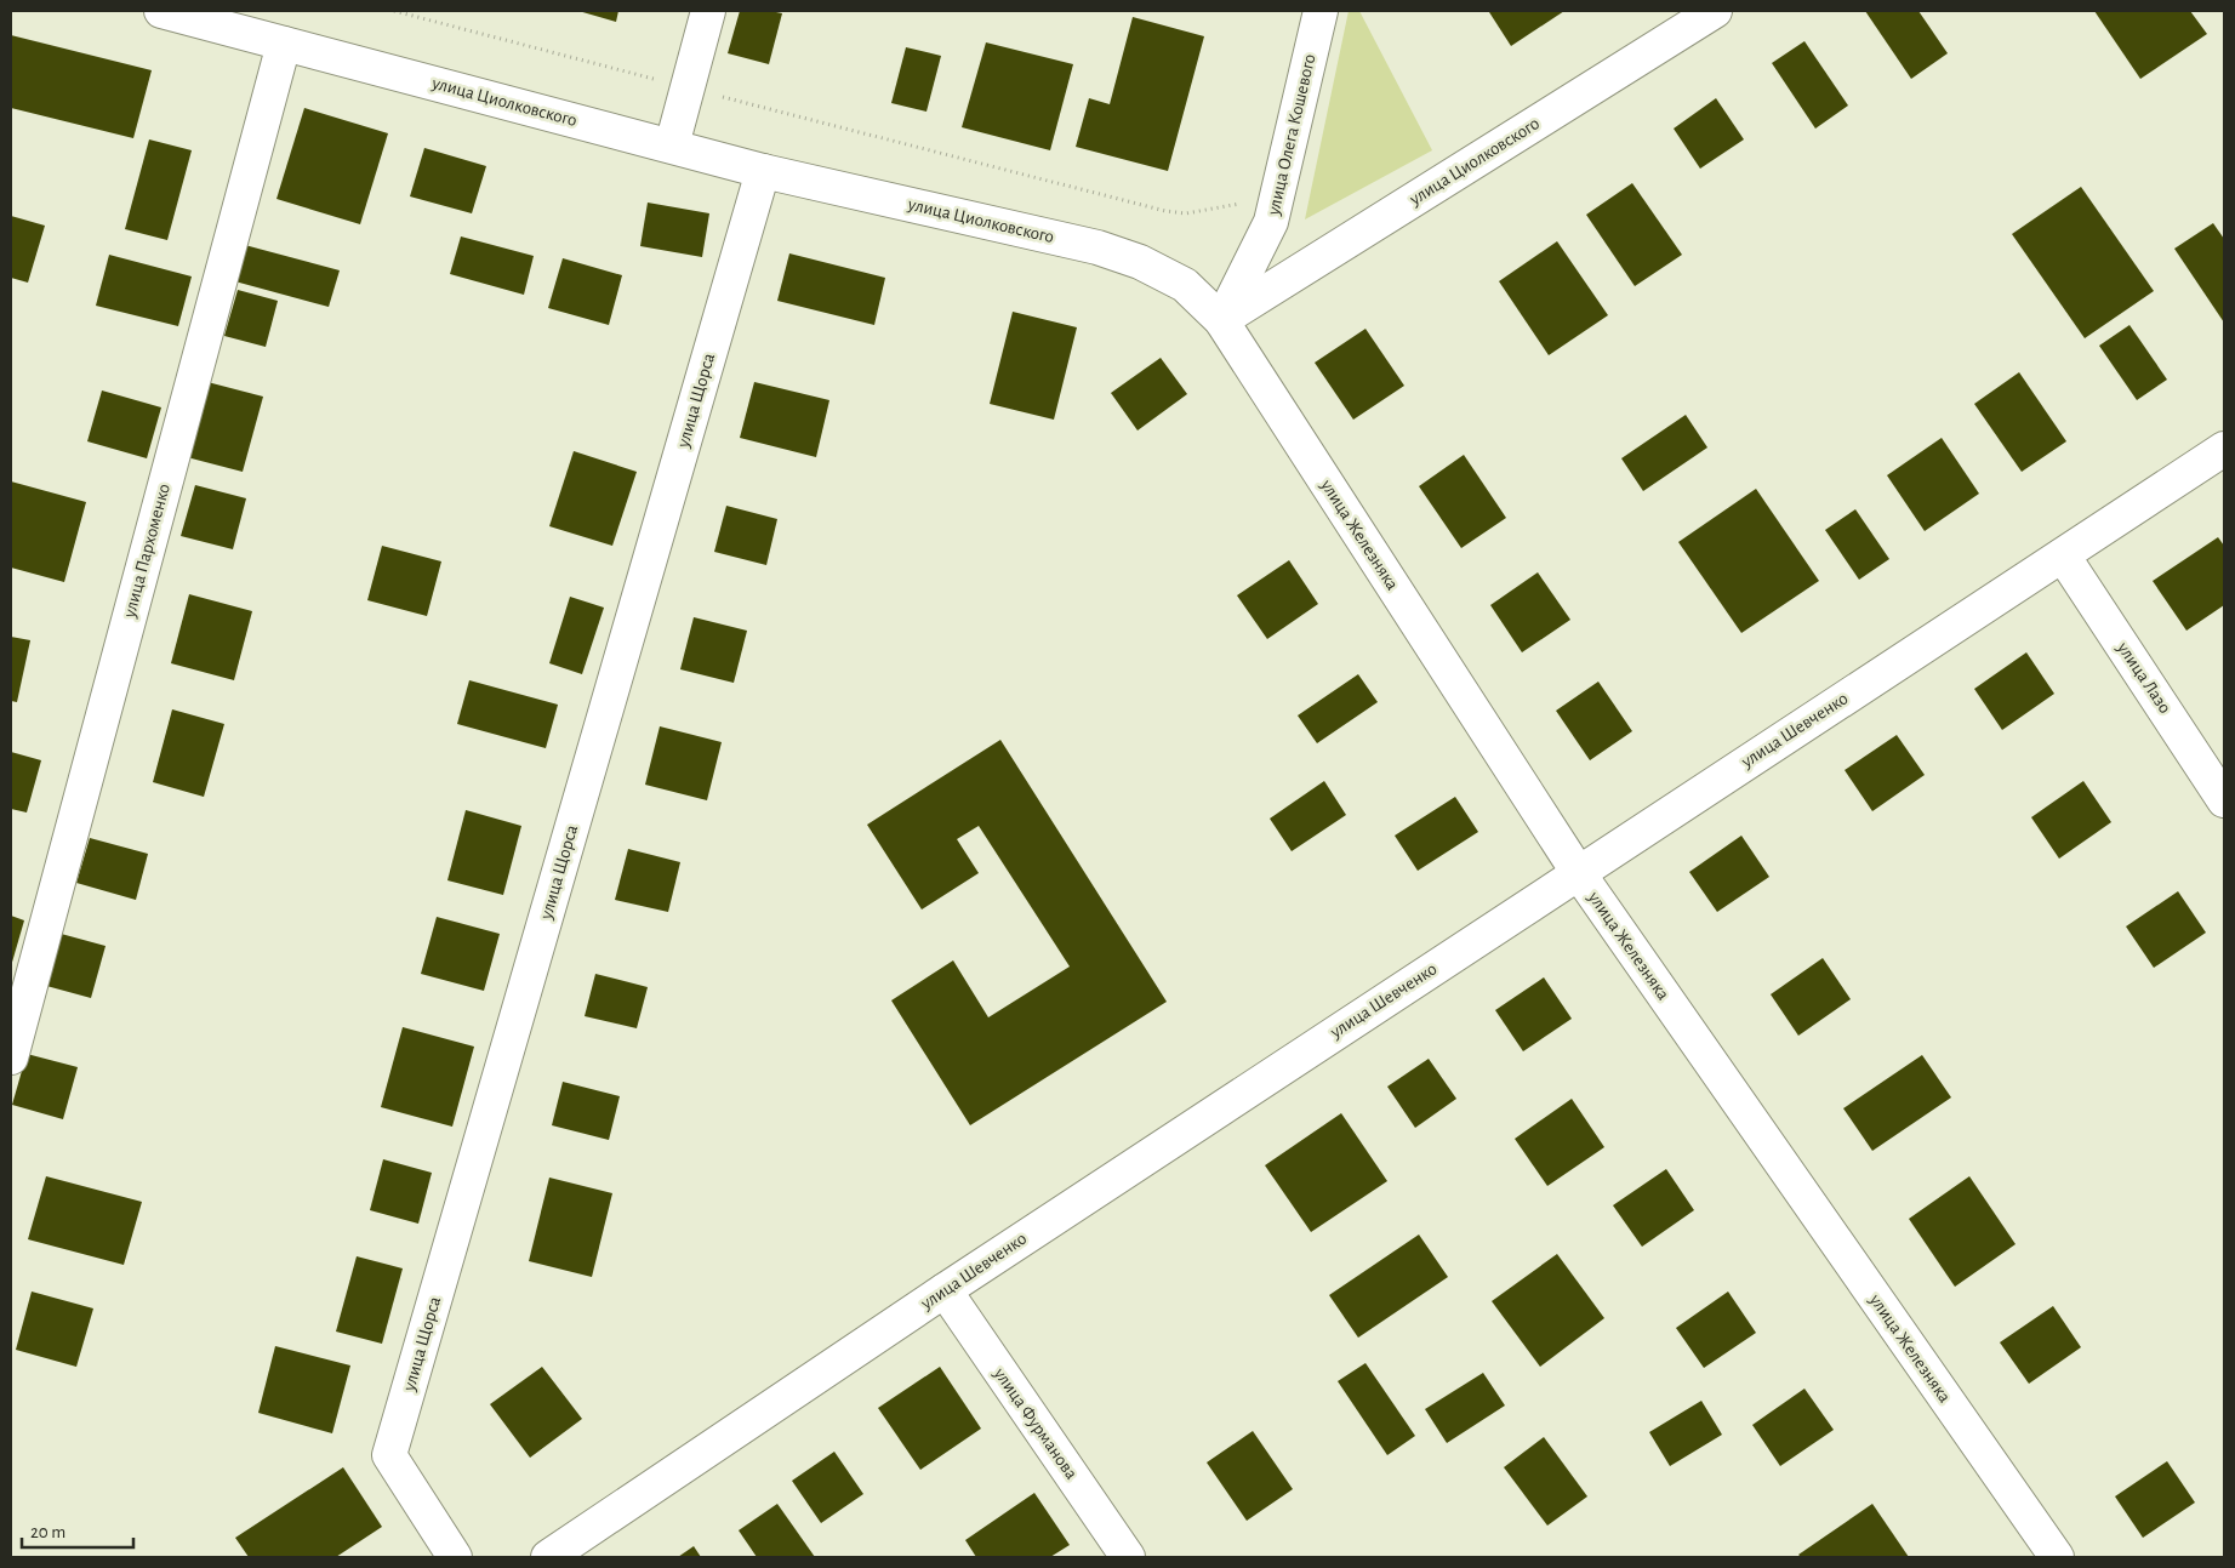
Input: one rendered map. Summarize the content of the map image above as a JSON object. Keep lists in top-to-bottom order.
{
  "streets": {
    "street": [
      "улица Циолковского",
      "улица Олега Кошевого",
      "улица Щорса",
      "улица Железняка",
      "улица Пархоменко",
      "улица Лазо",
      "улица Шевченко",
      "улица Фурманова"
    ]
  },
  "crossings": [
    ["улица Циолковского", "улица Олега Кошевого"],
    ["улица Циолковского", "улица Щорса"],
    ["улица Циолковского", "улица Железняка"],
    ["улица Циолковского", "улица Пархоменко"],
    ["улица Олега Кошевого", "улица Железняка"],
    ["улица Железняка", "улица Шевченко"],
    ["улица Лазо", "улица Шевченко"],
    ["улица Шевченко", "улица Фурманова"]
  ],
  "scale_bar": "20 m"
}
